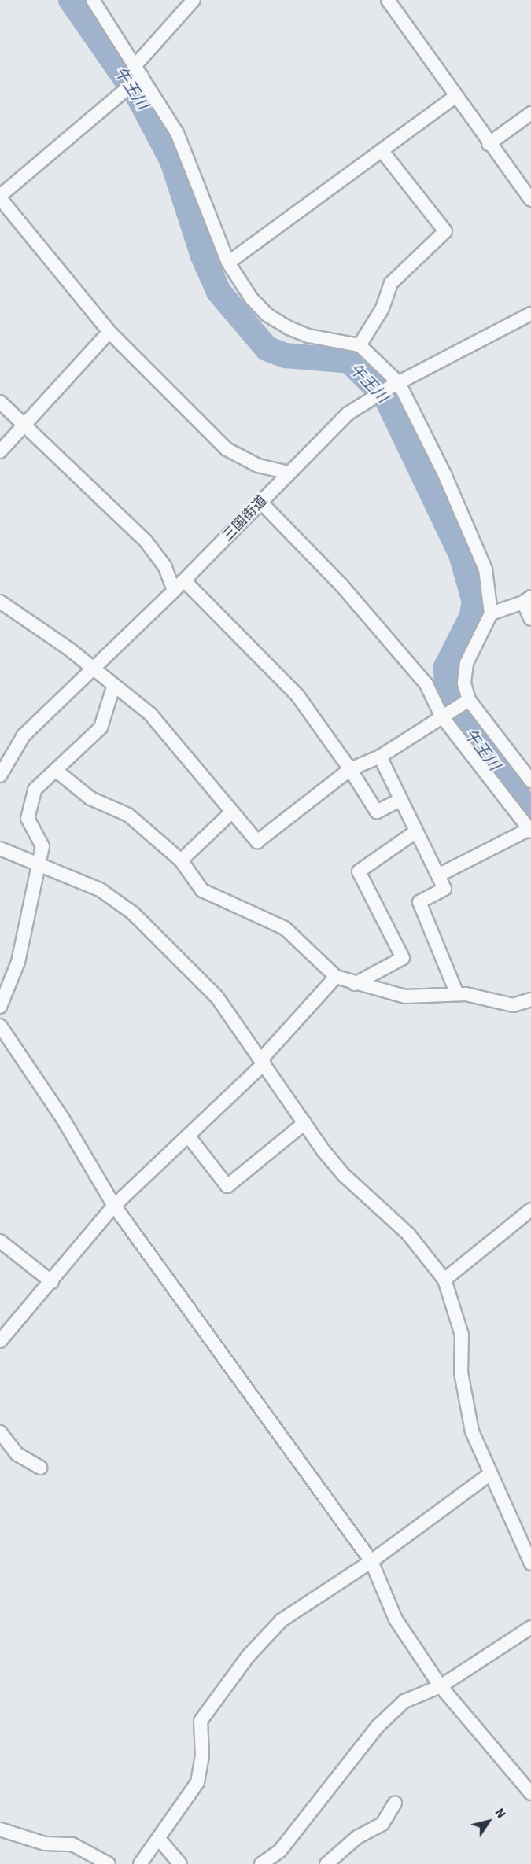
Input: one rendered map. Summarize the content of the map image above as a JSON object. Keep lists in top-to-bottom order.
{
  "streets": {
    "street": ["三国街道"]
  },
  "water": ["午王川"],
  "north": "top right"
}
